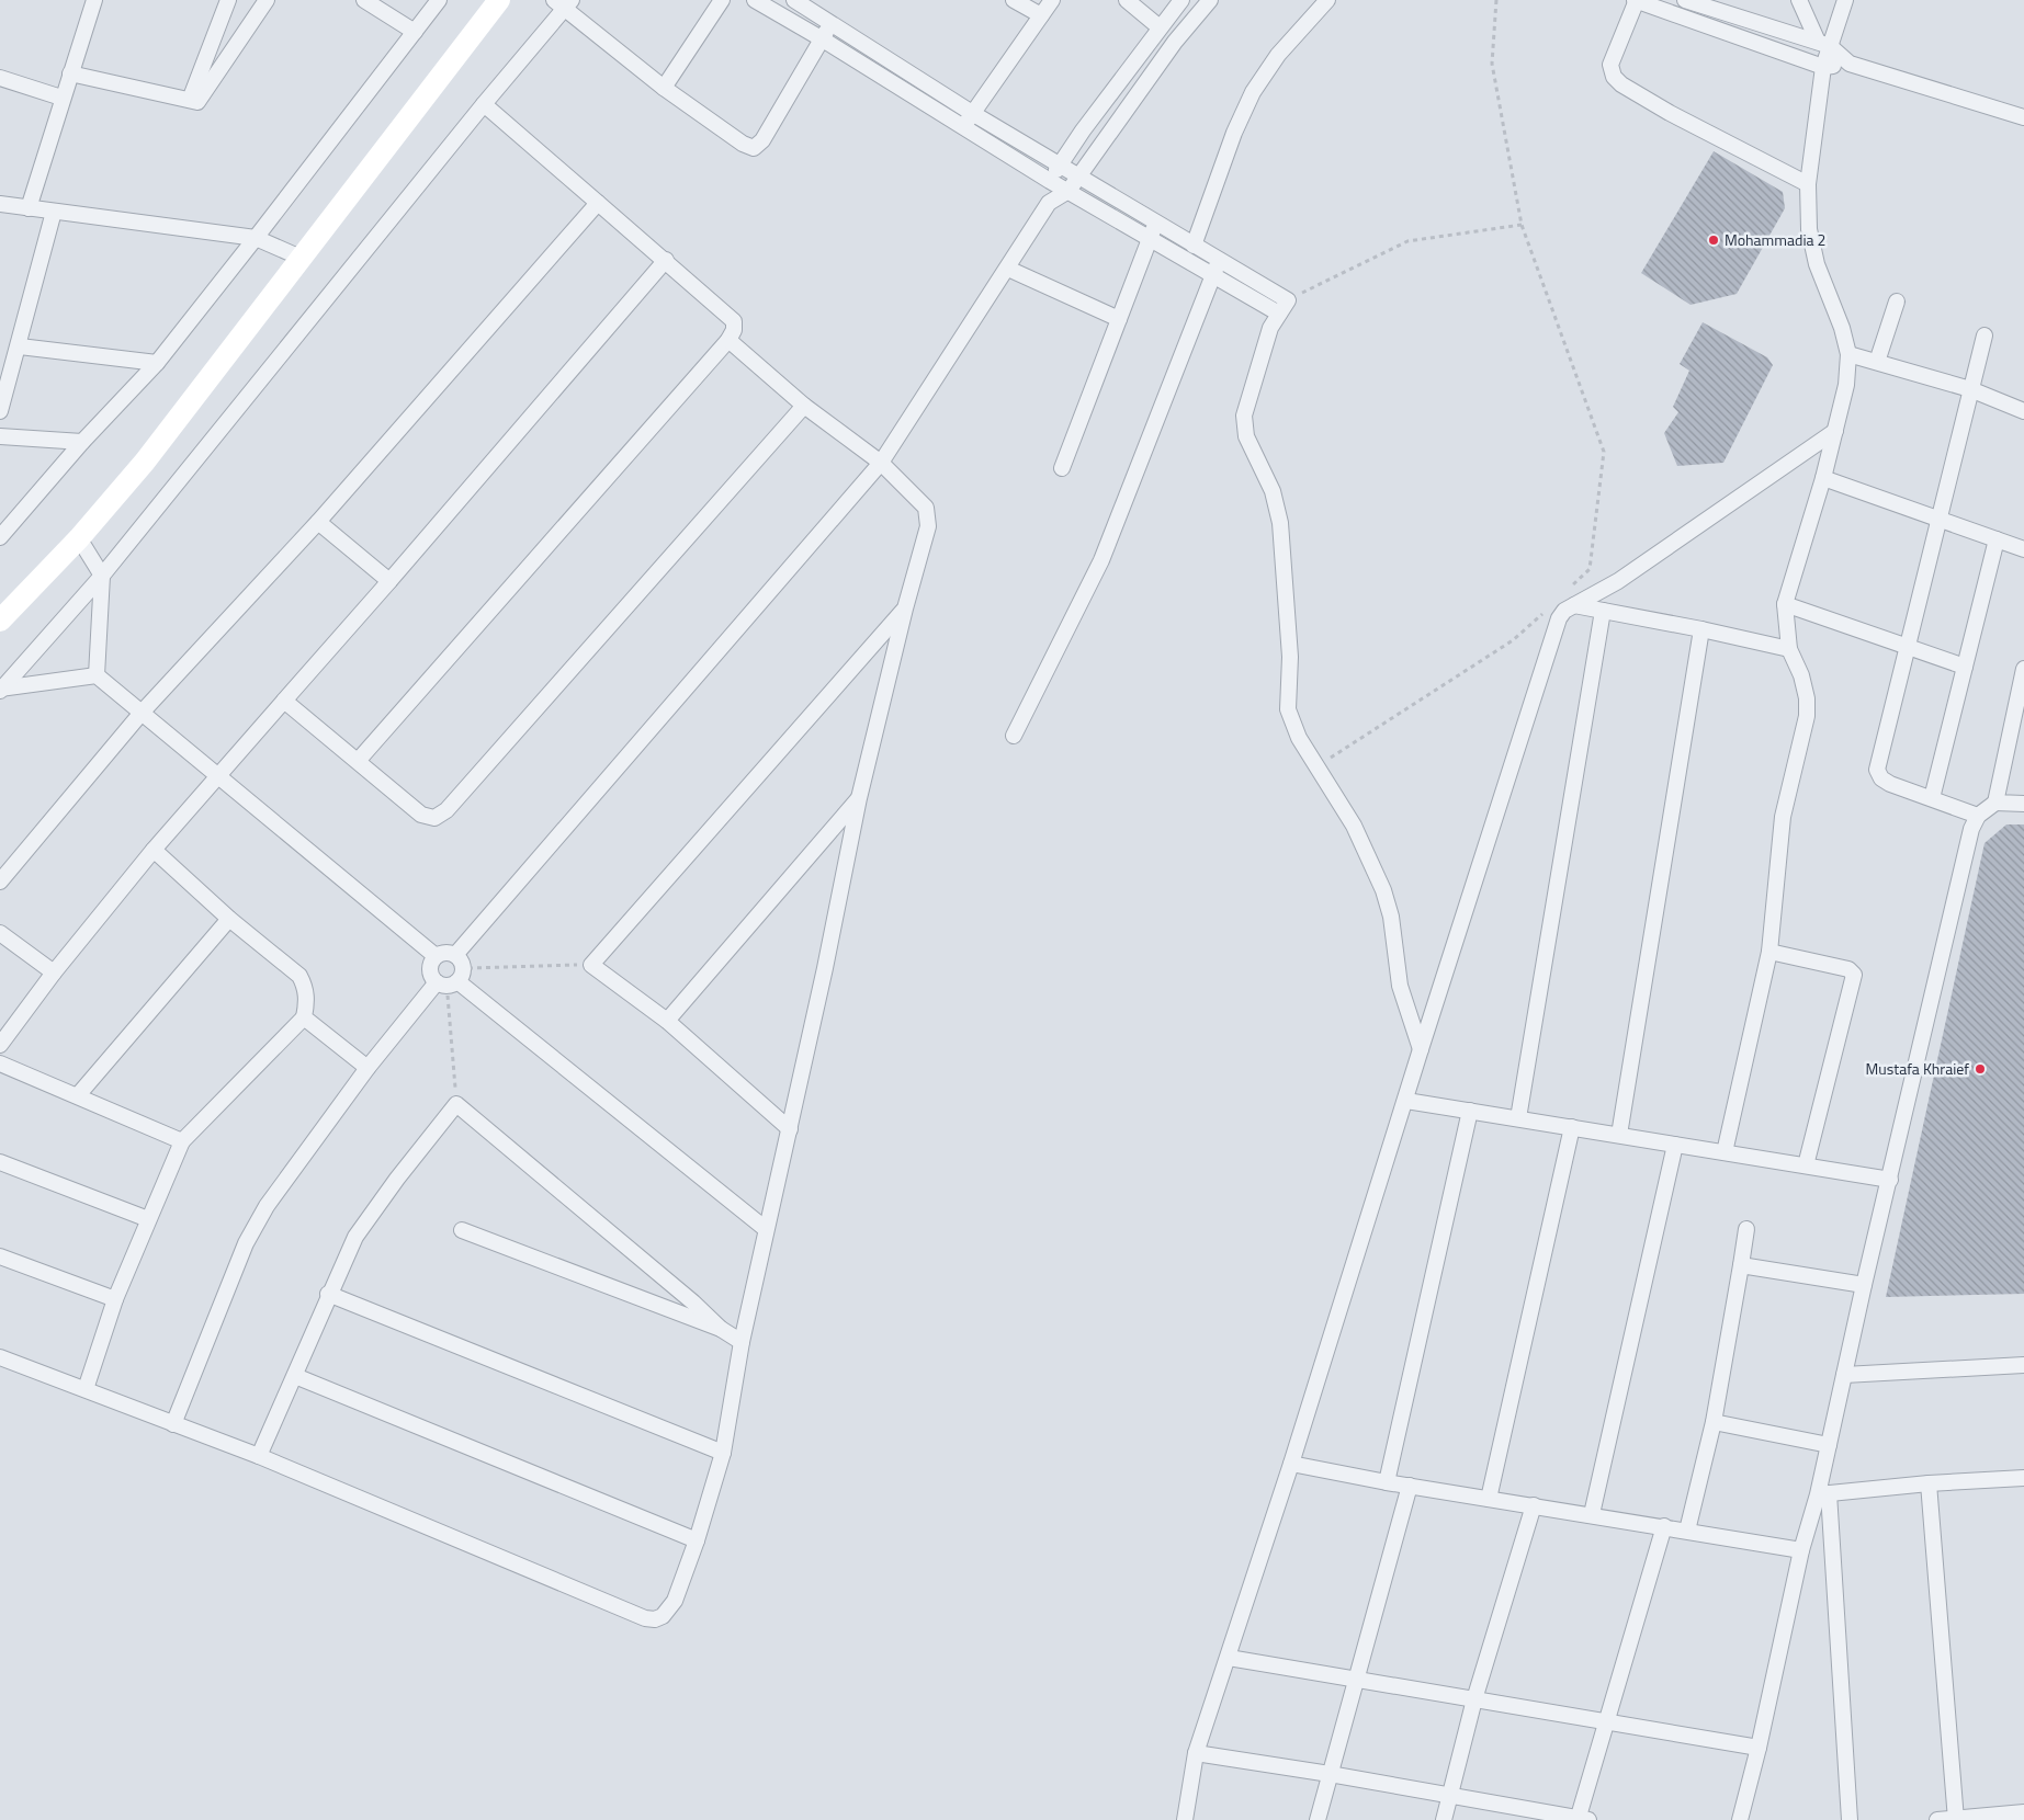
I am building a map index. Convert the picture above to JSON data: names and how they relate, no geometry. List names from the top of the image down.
{
  "places": ["Mohammadia 2", "Mustafa Khraief"]
}
